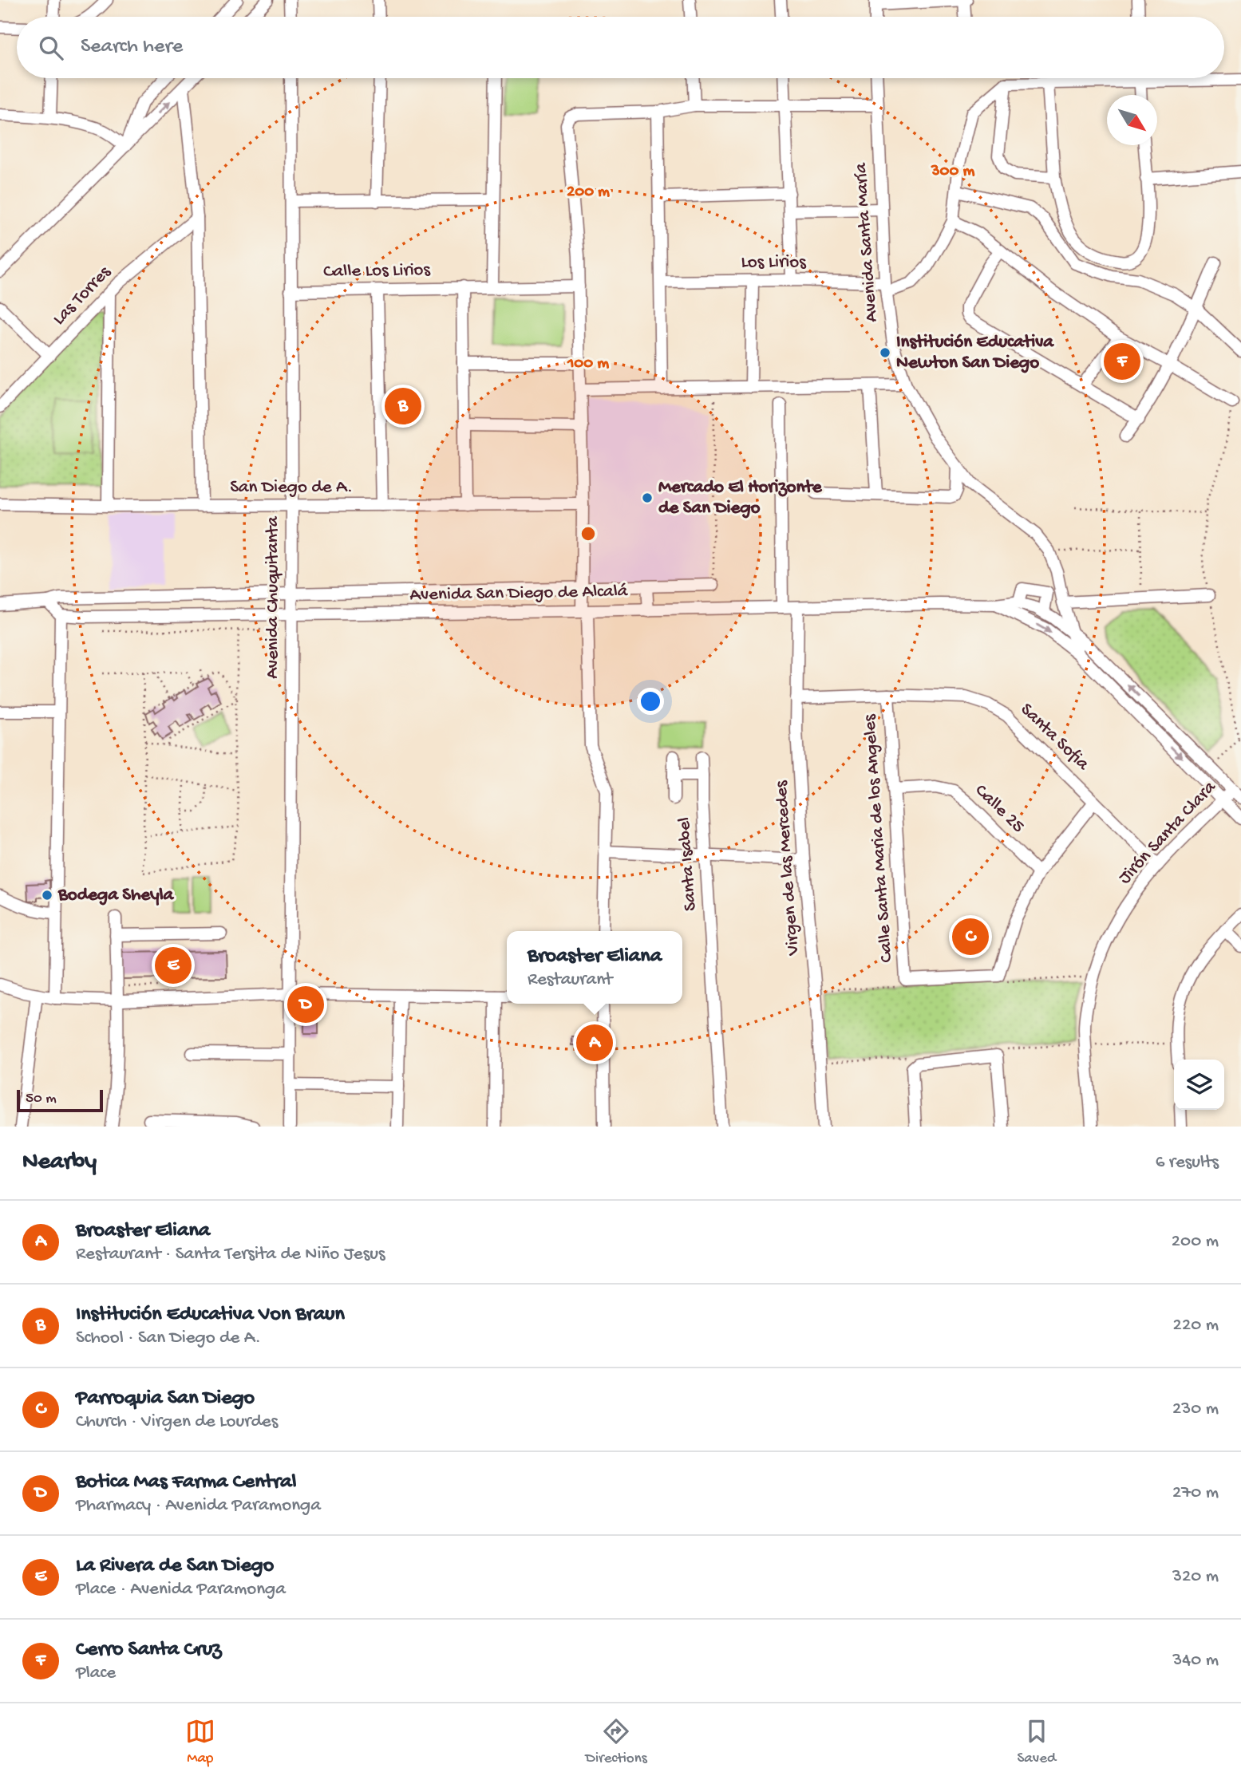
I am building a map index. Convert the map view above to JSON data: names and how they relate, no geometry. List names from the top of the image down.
{
  "streets": {
    "street": [
      "Avenida Santa María",
      "Los Lirios",
      "Calle Los Lirios",
      "Las Torres",
      "San Diego de A.",
      "Avenida San Diego de Alcalá",
      "Avenida Chuquitanta",
      "Santa Sofia",
      "Calle 25",
      "Jirón Santa Clara",
      "Calle Santa Maria de los Angeles",
      "Santa Isabel",
      "Virgen de las Mercedes"
    ]
  },
  "crossings": [
    ["Avenida Santa María", "Los Lirios"],
    ["Avenida Santa María", "Avenida San Diego de Alcalá"],
    ["Calle Los Lirios", "Avenida Chuquitanta"],
    ["San Diego de A.", "Avenida Chuquitanta"],
    ["Avenida San Diego de Alcalá", "Avenida Chuquitanta"],
    ["Avenida San Diego de Alcalá", "Jirón Santa Clara"],
    ["Avenida San Diego de Alcalá", "Virgen de las Mercedes"],
    ["Santa Sofia", "Jirón Santa Clara"],
    ["Santa Sofia", "Calle Santa Maria de los Angeles"],
    ["Santa Sofia", "Virgen de las Mercedes"],
    ["Calle 25", "Calle Santa Maria de los Angeles"]
  ],
  "places": ["Institución Educativa Newton San Diego", "Mercado El Horizonte de San Diego", "Bodega Sheyla"],
  "scale_bar": "50 m",
  "north": "bottom right",
  "page": {
    "search": "Search here",
    "pins": [
      "F",
      "B",
      "C",
      "E",
      "D",
      "A"
    ],
    "popup": ["Broaster Eliana", "Restaurant"],
    "scale": "50 m",
    "heading": ["Nearby", "6 results"],
    "list": [
      {
        "mark": "A",
        "name": "Broaster Eliana",
        "note": "Restaurant · Santa Tersita de Niño Jesus",
        "value": "200 m"
      },
      {
        "mark": "B",
        "name": "Institución Educativa Von Braun",
        "note": "School · San Diego de A.",
        "value": "220 m"
      },
      {
        "mark": "C",
        "name": "Parroquia San Diego",
        "note": "Church · Virgen de Lourdes",
        "value": "230 m"
      },
      {
        "mark": "D",
        "name": "Botica Mas Farma Central",
        "note": "Pharmacy · Avenida Paramonga",
        "value": "270 m"
      },
      {
        "mark": "E",
        "name": "La Rivera de San Diego",
        "note": "Place · Avenida Paramonga",
        "value": "320 m"
      },
      {
        "mark": "F",
        "name": "Cerro Santa Cruz",
        "note": "Place",
        "value": "340 m"
      }
    ],
    "nav": ["Map", "Directions", "Saved"]
  },
  "rings": ["300 m", "200 m", "100 m"]
}
